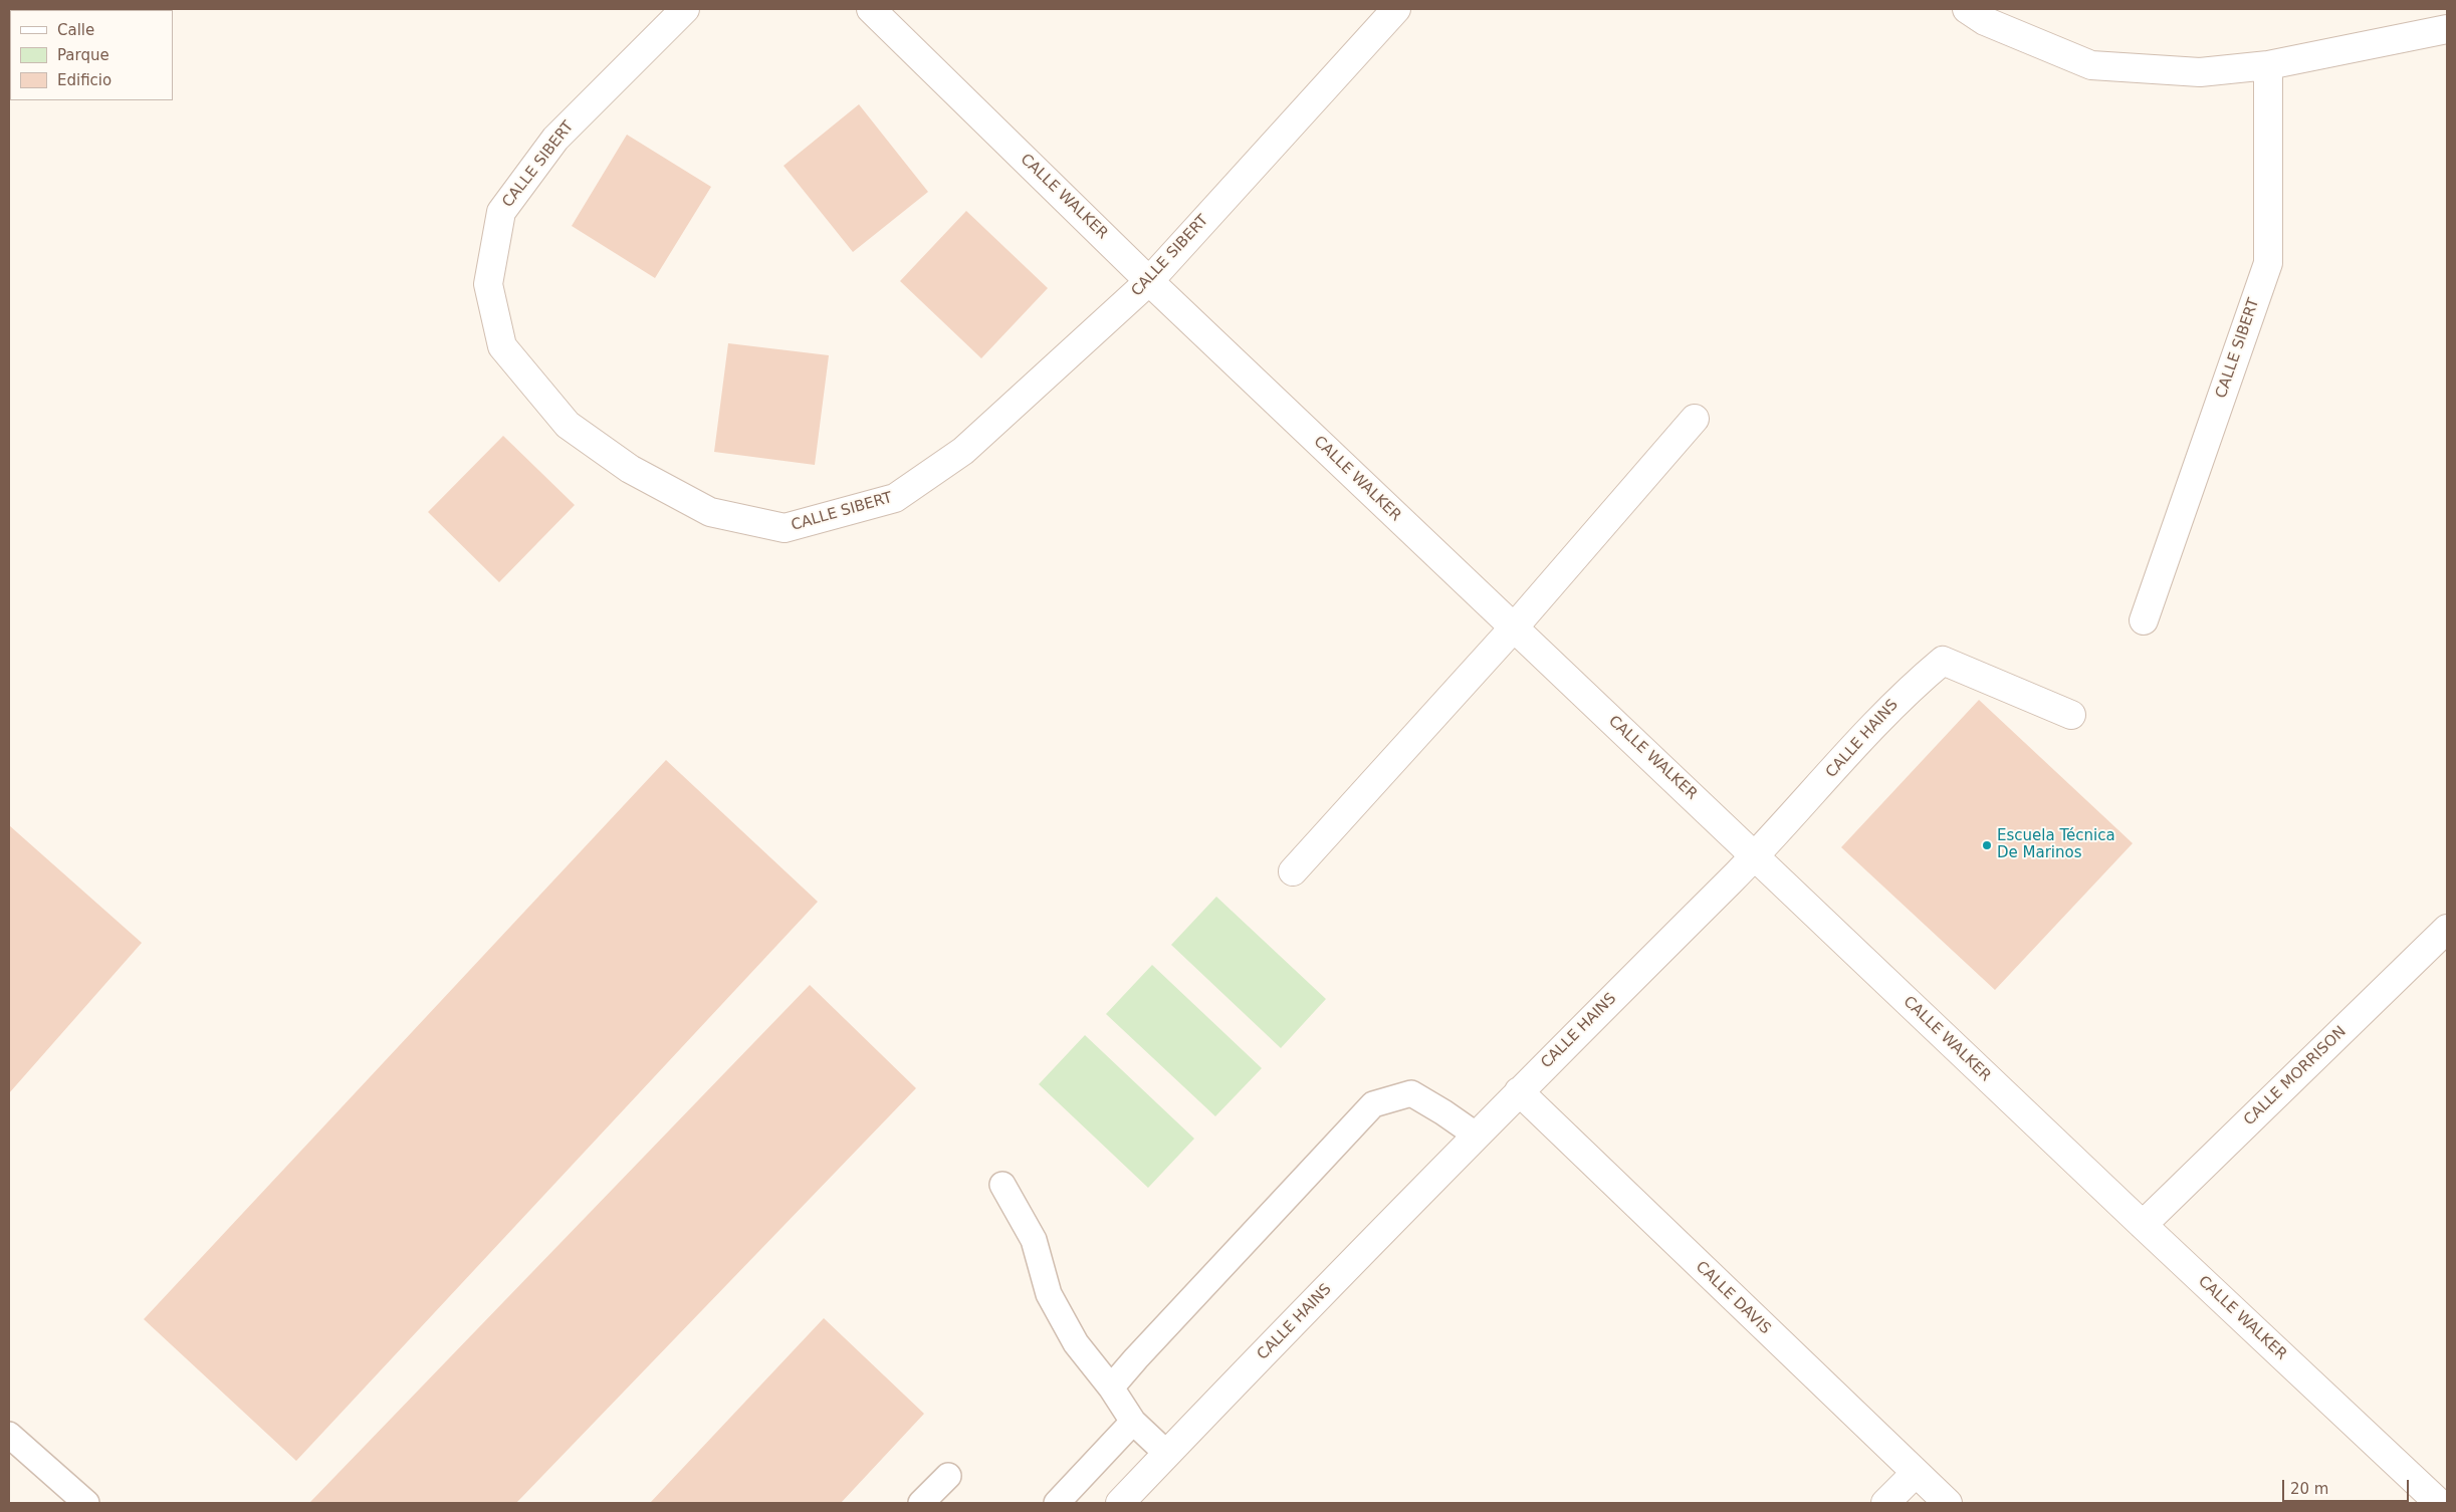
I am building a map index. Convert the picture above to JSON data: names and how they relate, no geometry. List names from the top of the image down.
{
  "streets": {
    "street": [
      "CALLE SIBERT",
      "CALLE WALKER",
      "CALLE HAINS",
      "CALLE MORRISON",
      "CALLE DAVIS"
    ]
  },
  "crossings": [
    ["CALLE SIBERT", "CALLE WALKER"],
    ["CALLE WALKER", "CALLE HAINS"],
    ["CALLE WALKER", "CALLE MORRISON"],
    ["CALLE HAINS", "CALLE DAVIS"]
  ],
  "places": ["Escuela Técnica De Marinos"],
  "legend": ["Calle", "Parque", "Edificio"],
  "scale_bar": "20 m"
}
